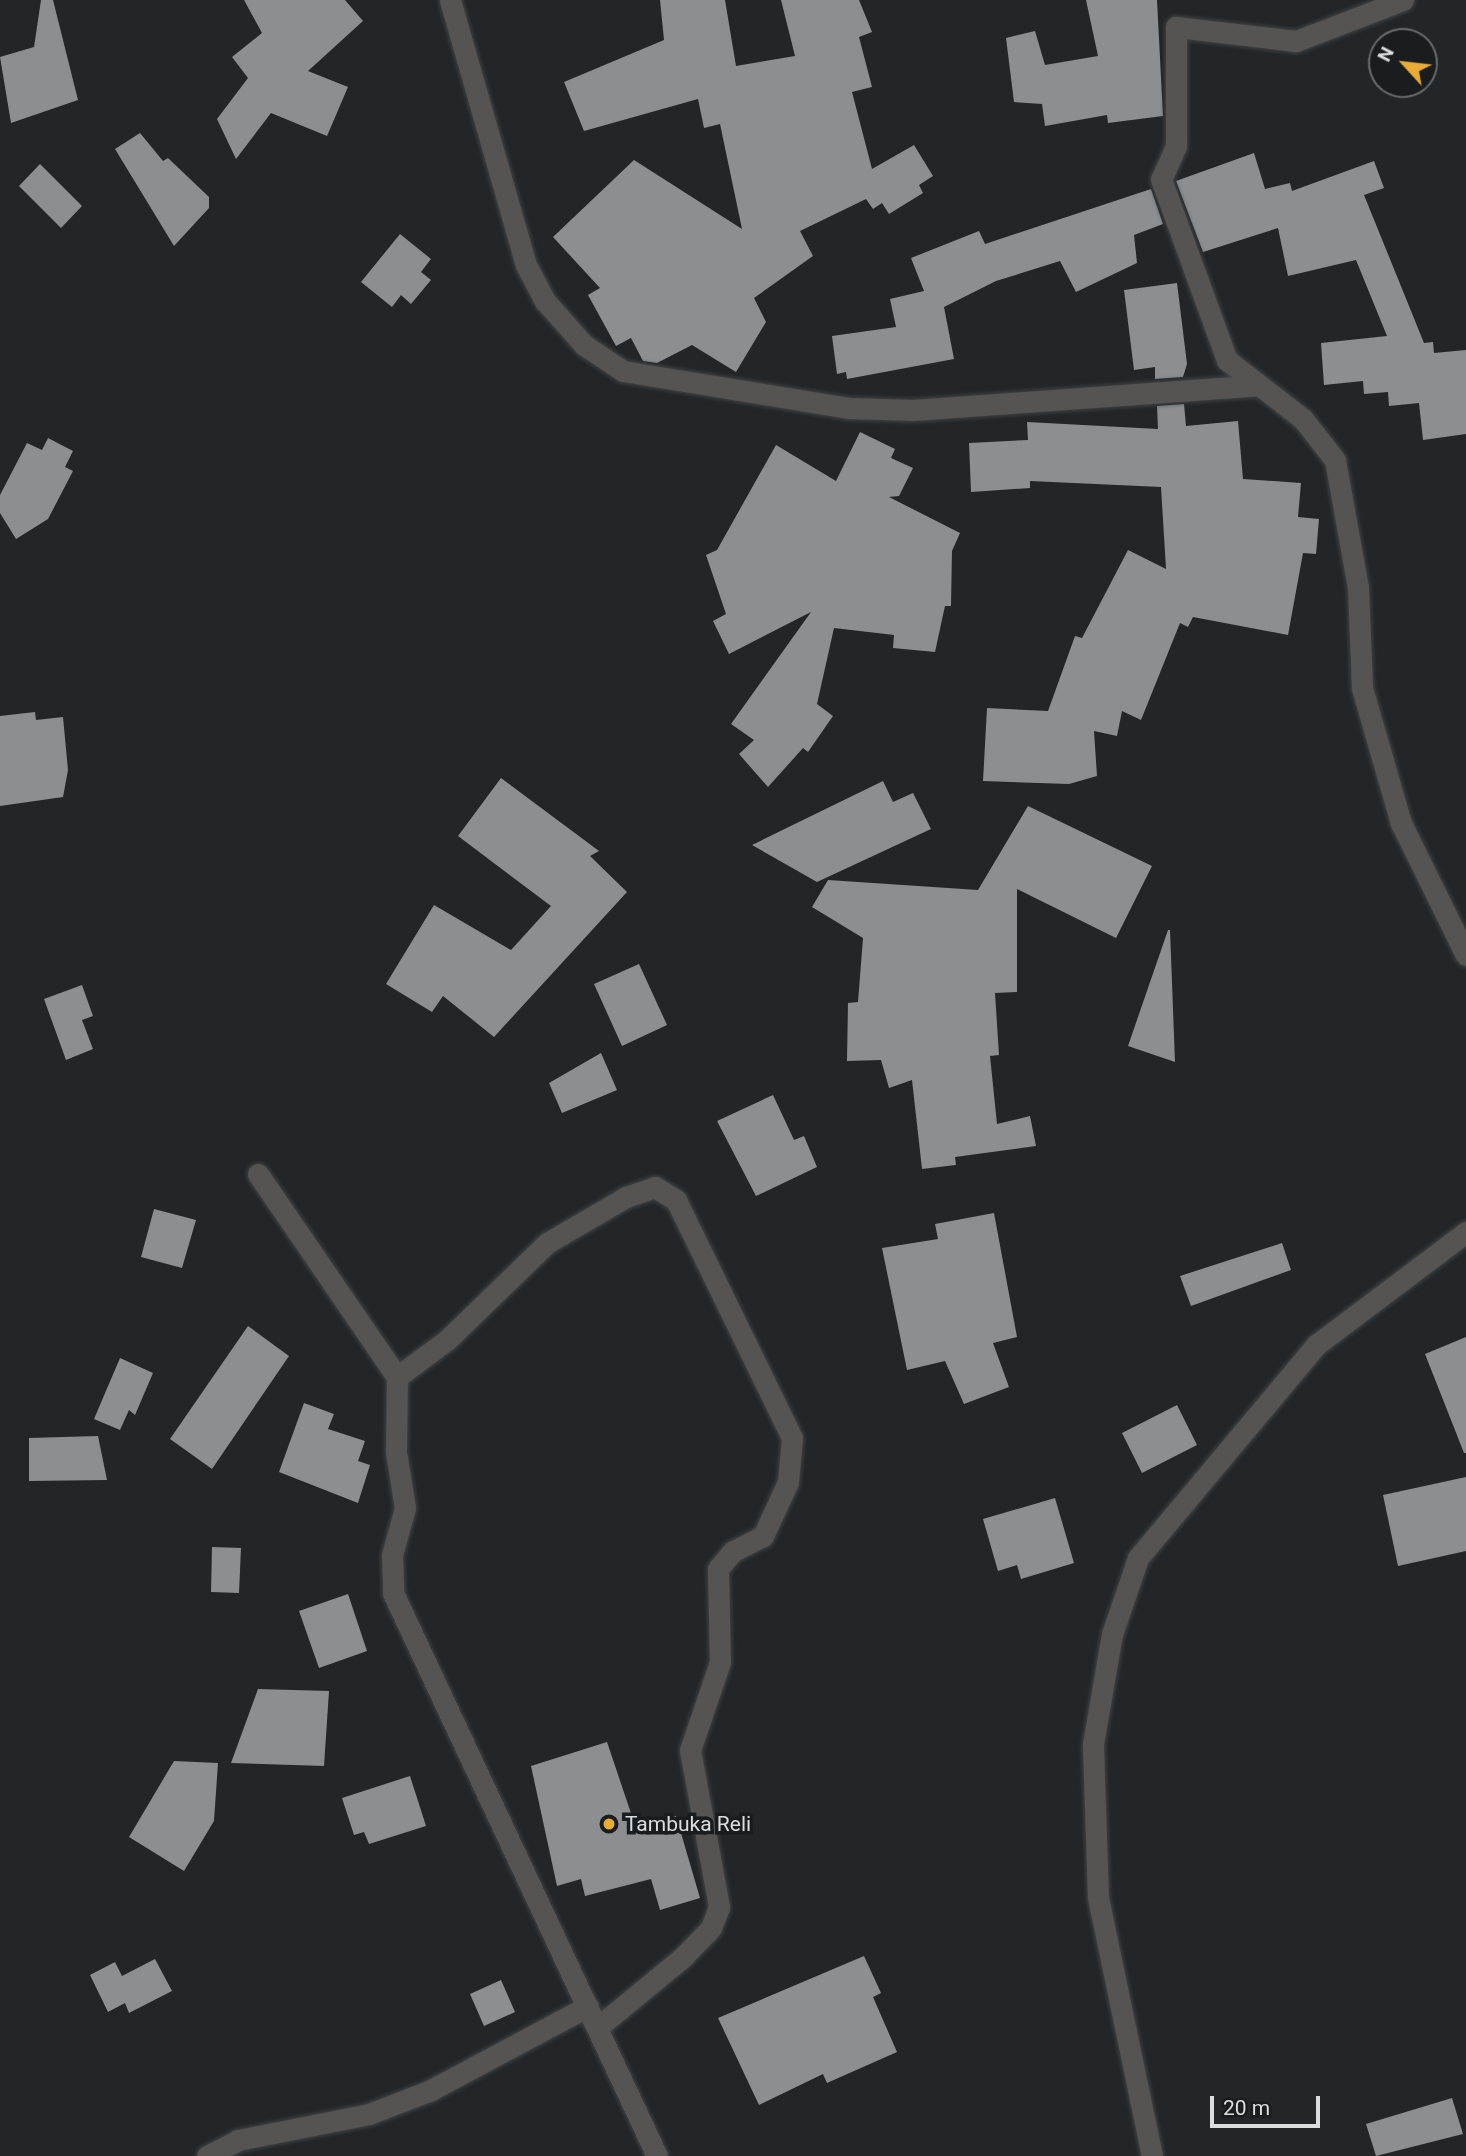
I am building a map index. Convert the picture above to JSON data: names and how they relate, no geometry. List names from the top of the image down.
{
  "places": ["Tambuka Reli"],
  "scale_bar": "20 m",
  "north": "top left"
}
